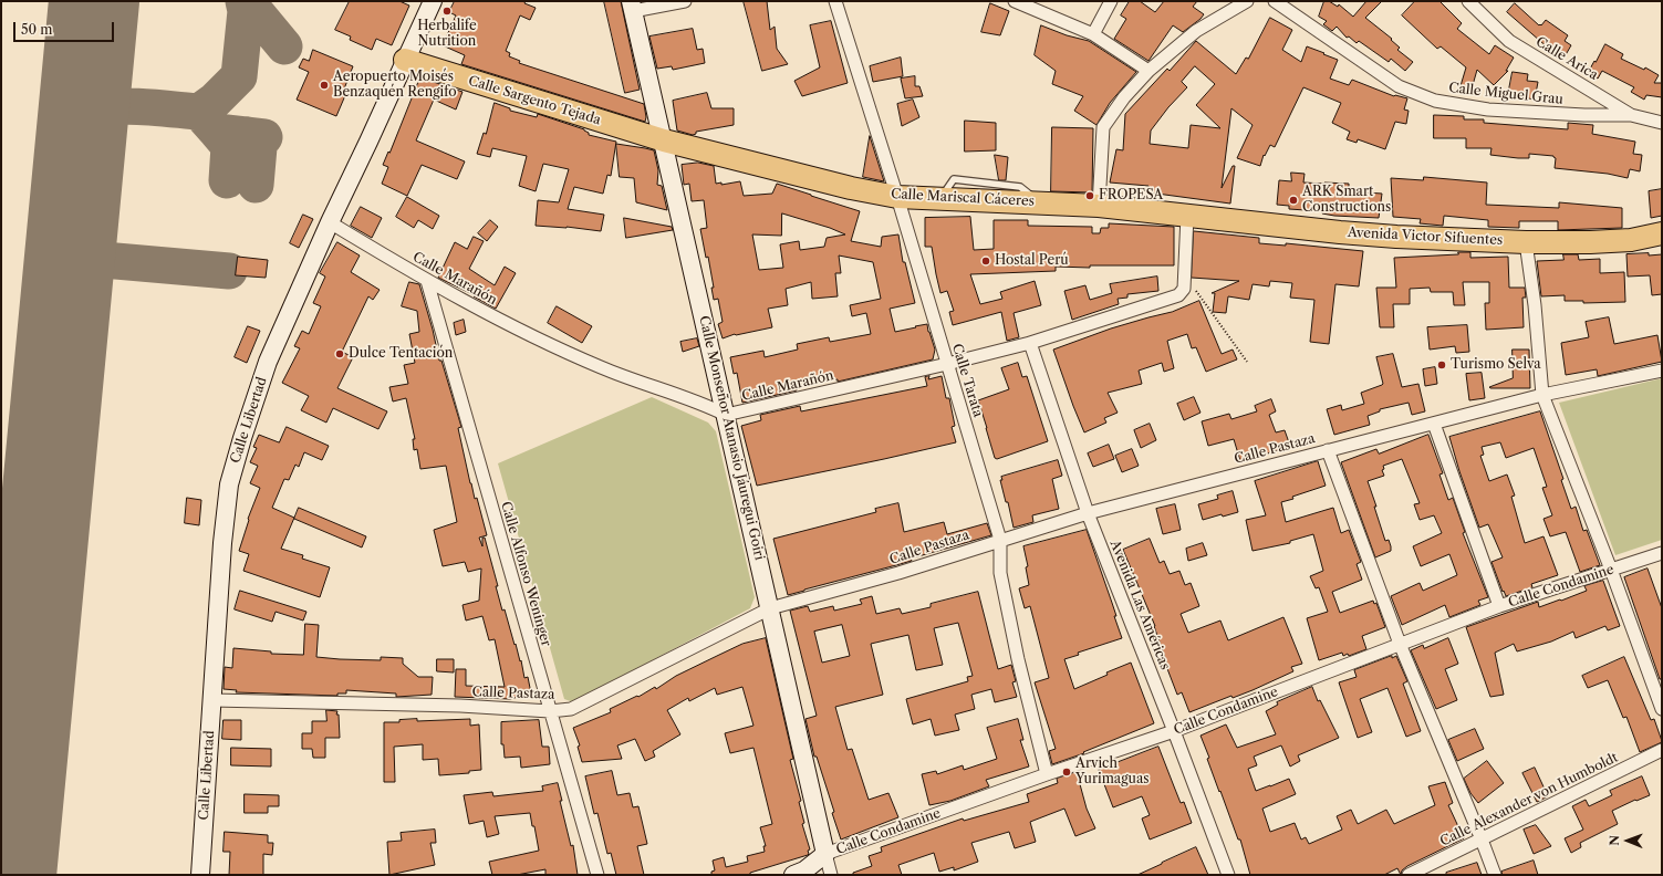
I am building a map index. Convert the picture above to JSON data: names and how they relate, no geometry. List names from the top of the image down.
{
  "streets": {
    "highway": ["Calle Sargento Tejada", "Calle Mariscal Cáceres", "Avenida Victor Sifuentes"],
    "street": [
      "Calle Arica",
      "Calle Miguel Grau",
      "Calle Marañón",
      "Calle Tarata",
      "Calle Libertad",
      "Calle Monseñor Atanasio Jáuregui Goiri",
      "Calle Pastaza",
      "Calle Alfonso Weninger",
      "Calle Condamine",
      "Avenida Las Américas",
      "Calle Alexander von Humboldt"
    ]
  },
  "crossings": [
    ["Calle Arica", "Calle Miguel Grau"],
    ["Calle Sargento Tejada", "Calle Mariscal Cáceres"],
    ["Calle Sargento Tejada", "Calle Libertad"],
    ["Calle Sargento Tejada", "Calle Monseñor Atanasio Jáuregui Goiri"],
    ["Calle Mariscal Cáceres", "Avenida Victor Sifuentes"],
    ["Calle Mariscal Cáceres", "Calle Tarata"],
    ["Calle Mariscal Cáceres", "Calle Monseñor Atanasio Jáuregui Goiri"],
    ["Calle Marañón", "Calle Tarata"],
    ["Calle Marañón", "Calle Libertad"],
    ["Calle Marañón", "Calle Monseñor Atanasio Jáuregui Goiri"],
    ["Calle Marañón", "Calle Alfonso Weninger"],
    ["Calle Marañón", "Avenida Las Américas"],
    ["Calle Tarata", "Calle Pastaza"],
    ["Calle Tarata", "Calle Condamine"],
    ["Calle Libertad", "Calle Pastaza"],
    ["Calle Monseñor Atanasio Jáuregui Goiri", "Calle Pastaza"],
    ["Calle Monseñor Atanasio Jáuregui Goiri", "Calle Condamine"],
    ["Calle Pastaza", "Calle Alfonso Weninger"],
    ["Calle Pastaza", "Avenida Las Américas"],
    ["Calle Condamine", "Avenida Las Américas"]
  ],
  "places": [
    "Herbalife Nutrition",
    "Aeropuerto Moisés Benzaquén Rengifo",
    "FROPESA",
    "ARK Smart Constructions",
    "Hostal Perú",
    "Dulce Tentación",
    "Turismo Selva",
    "Arvich Yurimaguas"
  ],
  "scale_bar": "50 m",
  "north": "left"
}
